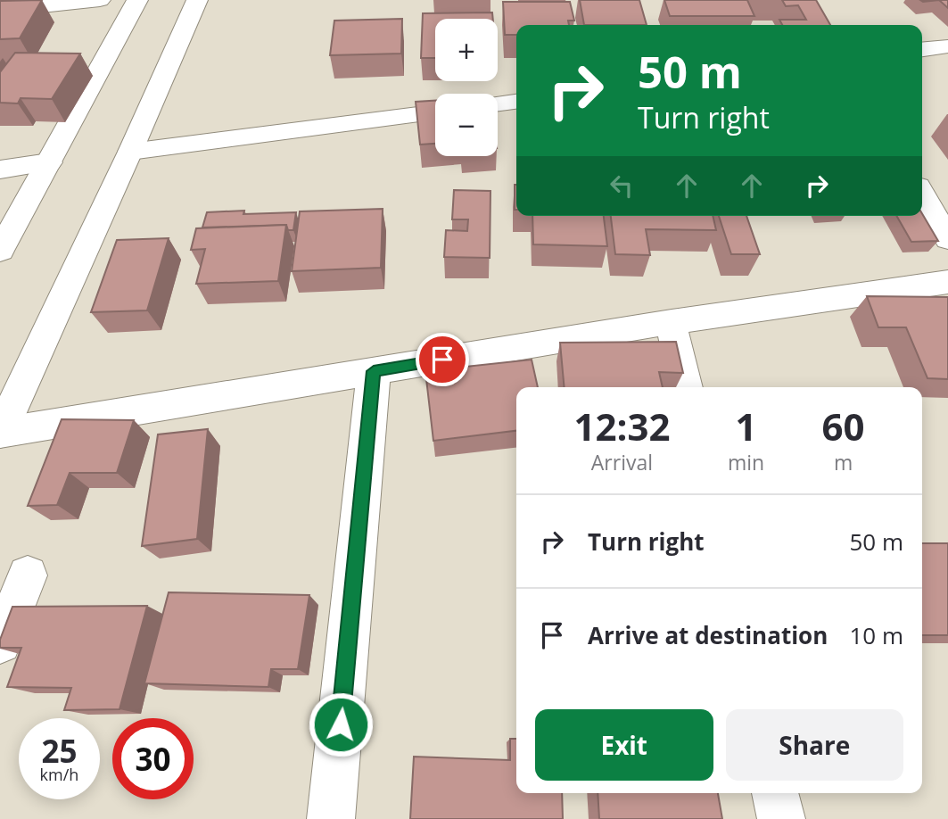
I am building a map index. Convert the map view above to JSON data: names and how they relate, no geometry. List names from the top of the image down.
{
  "page": {
    "map_buttons": ["+", "−"],
    "turn": ["50 m", "Turn right"],
    "eta": [
      "12:32",
      "Arrival",
      "1",
      "min",
      "60",
      "m"
    ],
    "list": [
      {
        "name": "Turn right",
        "value": "50 m"
      },
      {
        "name": "Arrive at destination",
        "value": "10 m"
      }
    ],
    "buttons": ["Exit", "Share"],
    "speed": "25 km/h",
    "limit": "30"
  }
}
